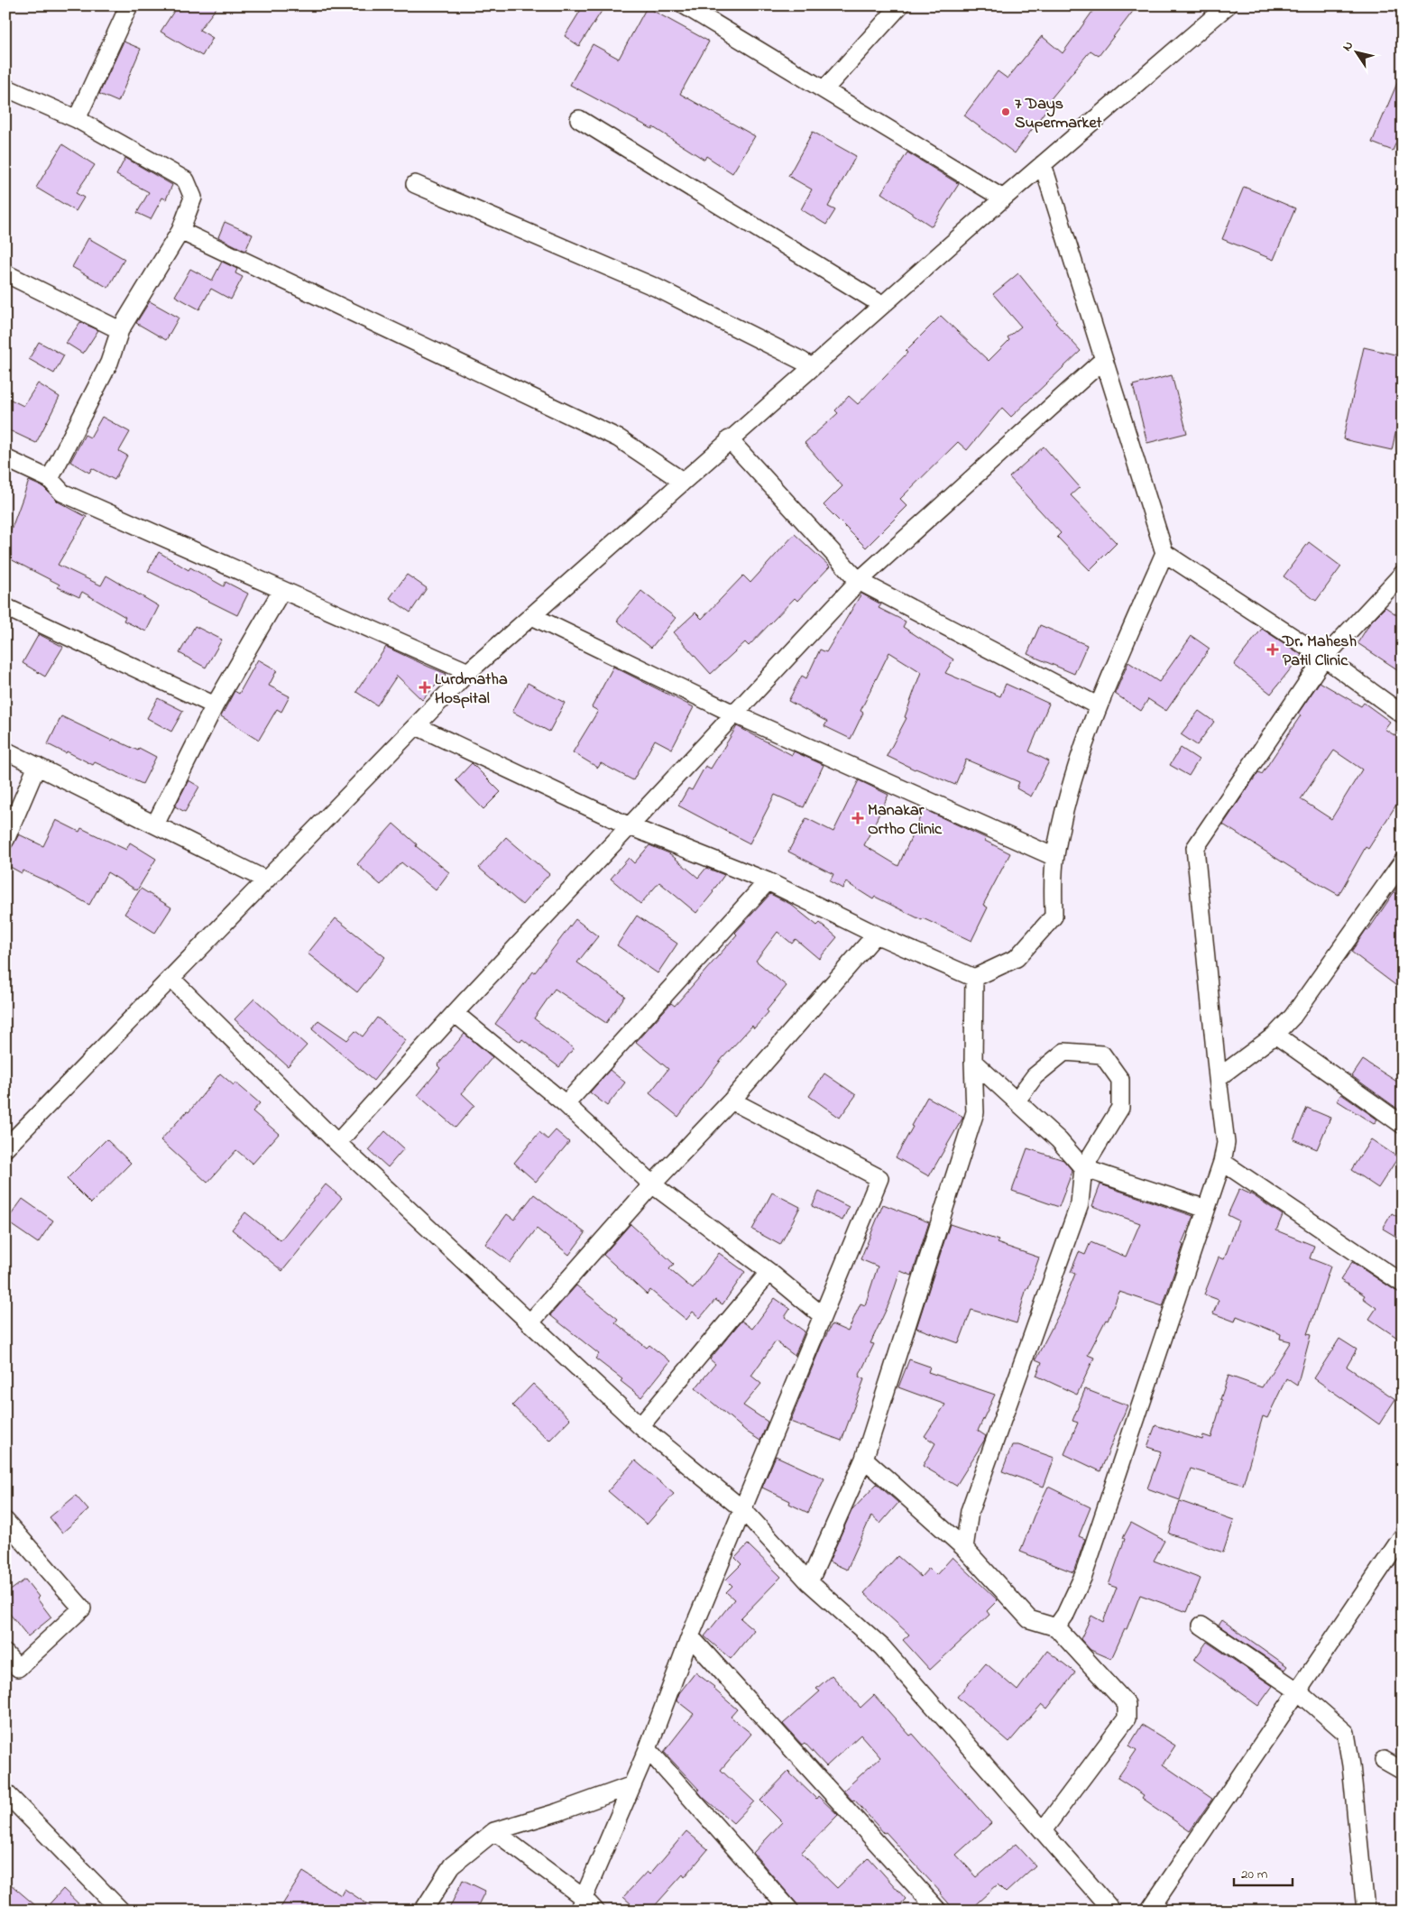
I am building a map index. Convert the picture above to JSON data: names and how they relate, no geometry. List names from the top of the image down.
{
  "places": {
    "other": ["7 Days Supermarket"],
    "health": ["Dr. Mahesh Patil Clinic", "Lurdmatha Hospital", "Manakar Ortho Clinic"]
  },
  "scale_bar": "20 m",
  "north": "top left"
}
